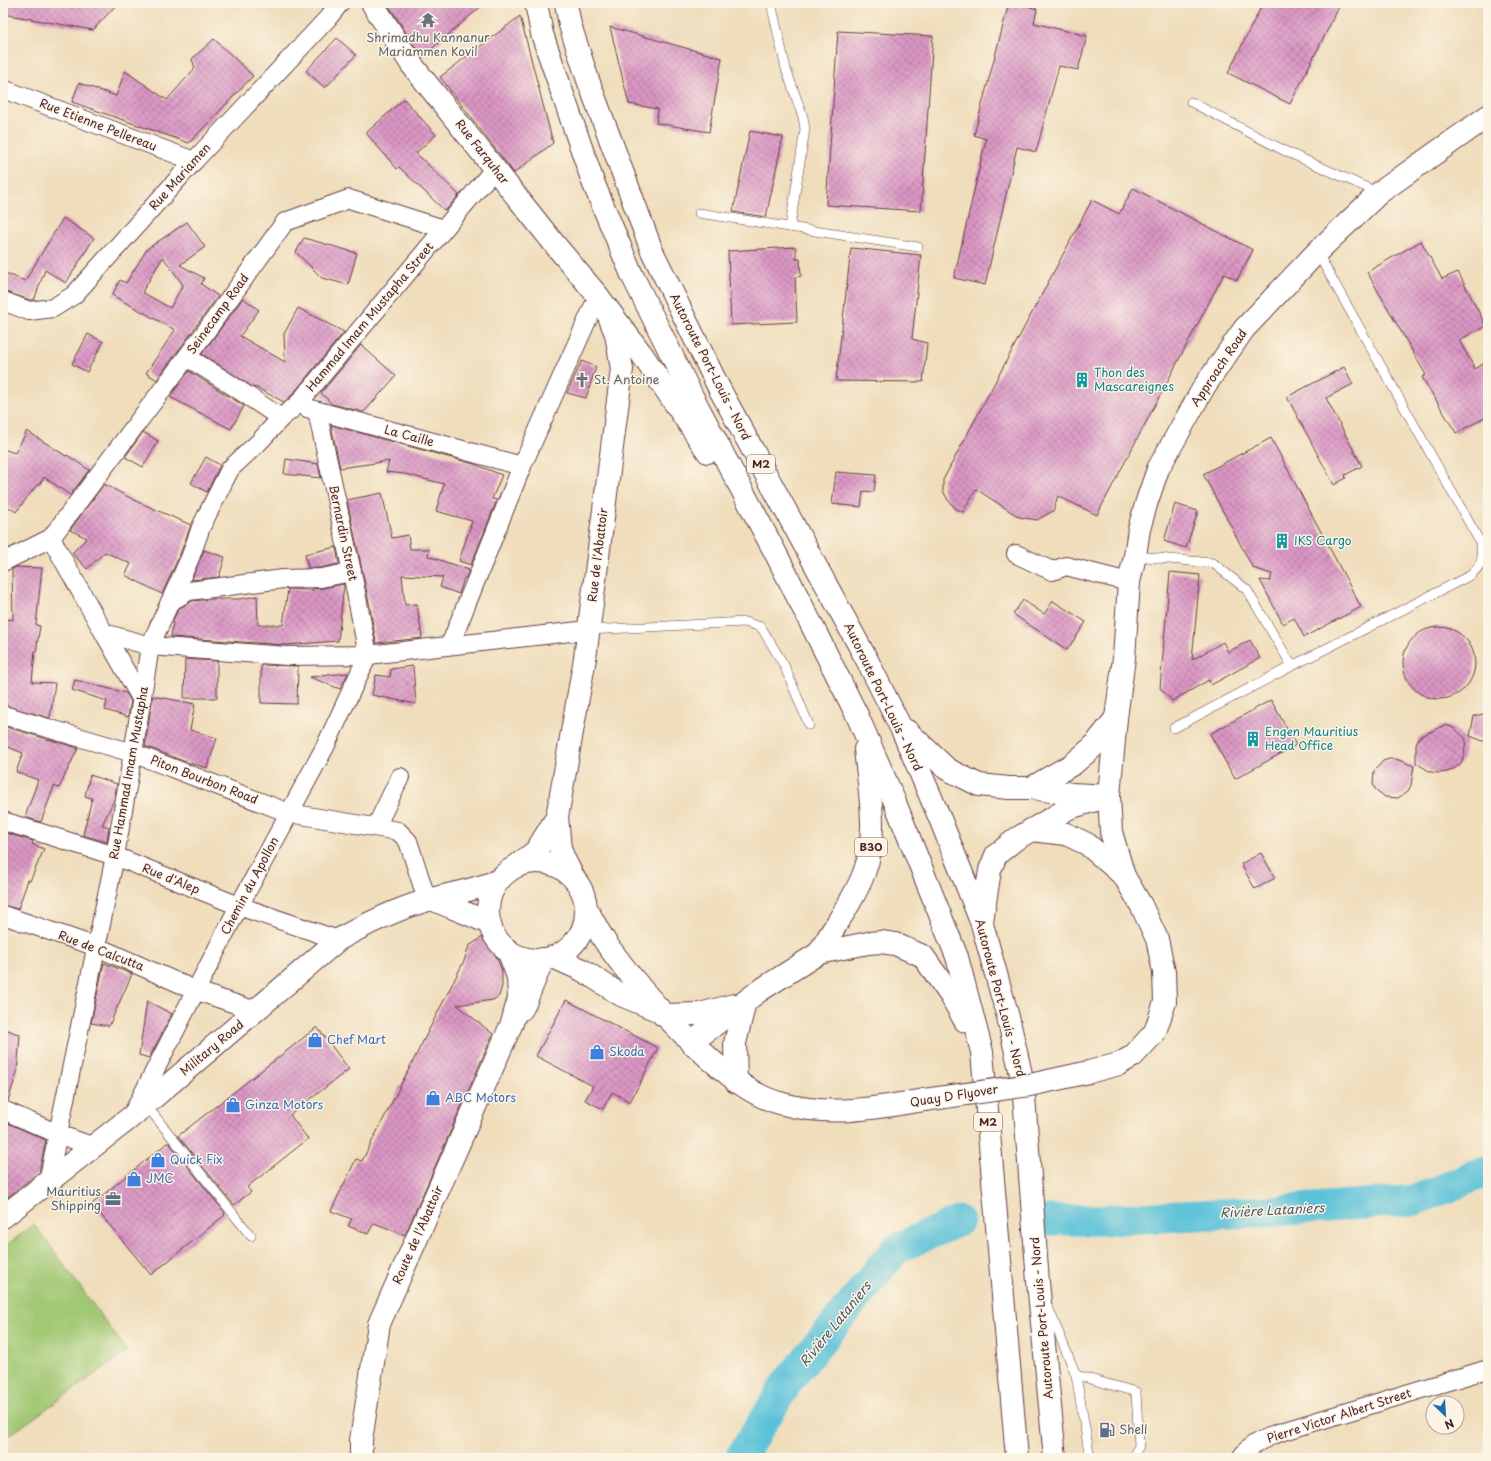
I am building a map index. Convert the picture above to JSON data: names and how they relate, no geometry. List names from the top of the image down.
{
  "streets": {
    "main road": [
      "Rue Farquhar",
      "Autoroute Port-Louis - Nord",
      "Approach Road",
      "M2",
      "Rue de l'Abattoir",
      "B30",
      "Military Road",
      "Quay D Flyover",
      "Route de l'Abattoir"
    ],
    "street": [
      "Rue Etienne Pellereau",
      "Rue Mariamen",
      "Seinecamp Road",
      "Hammad Imam Mustapha Street",
      "La Caille",
      "Bernardin Street",
      "Rue Hammad Imam Mustapha",
      "Piton Bourbon Road",
      "Rue d'Alep",
      "Chemin du Apollon",
      "Rue de Calcutta",
      "Pierre Victor Albert Street"
    ]
  },
  "crossings": [
    ["Rue Etienne Pellereau", "Rue Mariamen"],
    ["Rue Farquhar", "Rue de l'Abattoir"],
    ["Seinecamp Road", "Hammad Imam Mustapha Street"],
    ["Hammad Imam Mustapha Street", "La Caille"],
    ["Hammad Imam Mustapha Street", "Rue Hammad Imam Mustapha"],
    ["Approach Road", "Quay D Flyover"],
    ["La Caille", "Bernardin Street"],
    ["La Caille", "Rue Hammad Imam Mustapha"],
    ["M2", "B30"],
    ["Bernardin Street", "Chemin du Apollon"],
    ["Rue de l'Abattoir", "Military Road"],
    ["Rue de l'Abattoir", "Quay D Flyover"],
    ["Rue de l'Abattoir", "Route de l'Abattoir"],
    ["Rue Hammad Imam Mustapha", "Piton Bourbon Road"],
    ["Rue Hammad Imam Mustapha", "Rue d'Alep"],
    ["Rue Hammad Imam Mustapha", "Rue de Calcutta"],
    ["Rue Hammad Imam Mustapha", "Military Road"],
    ["Piton Bourbon Road", "Chemin du Apollon"],
    ["Piton Bourbon Road", "Military Road"],
    ["Rue d'Alep", "Chemin du Apollon"],
    ["Rue d'Alep", "Military Road"],
    ["Chemin du Apollon", "Rue de Calcutta"],
    ["Chemin du Apollon", "Military Road"],
    ["Rue de Calcutta", "Military Road"],
    ["Military Road", "Quay D Flyover"],
    ["Military Road", "Route de l'Abattoir"],
    ["Quay D Flyover", "Route de l'Abattoir"]
  ],
  "water": ["Rivière Lataniers"],
  "places": {
    "temple": ["Shrimadhu Kannanur Mariammen Kovil"],
    "church": ["St. Antoine"],
    "building": ["Thon des Mascareignes", "IKS Cargo", "Engen Mauritius Head Office"],
    "shop": [
      "Chef Mart",
      "Skoda",
      "ABC Motors",
      "Ginza Motors",
      "Quick Fix",
      "JMC"
    ],
    "office": ["Mauritius Shipping"],
    "fuel station": ["Shell"]
  },
  "north": "bottom right"
}
